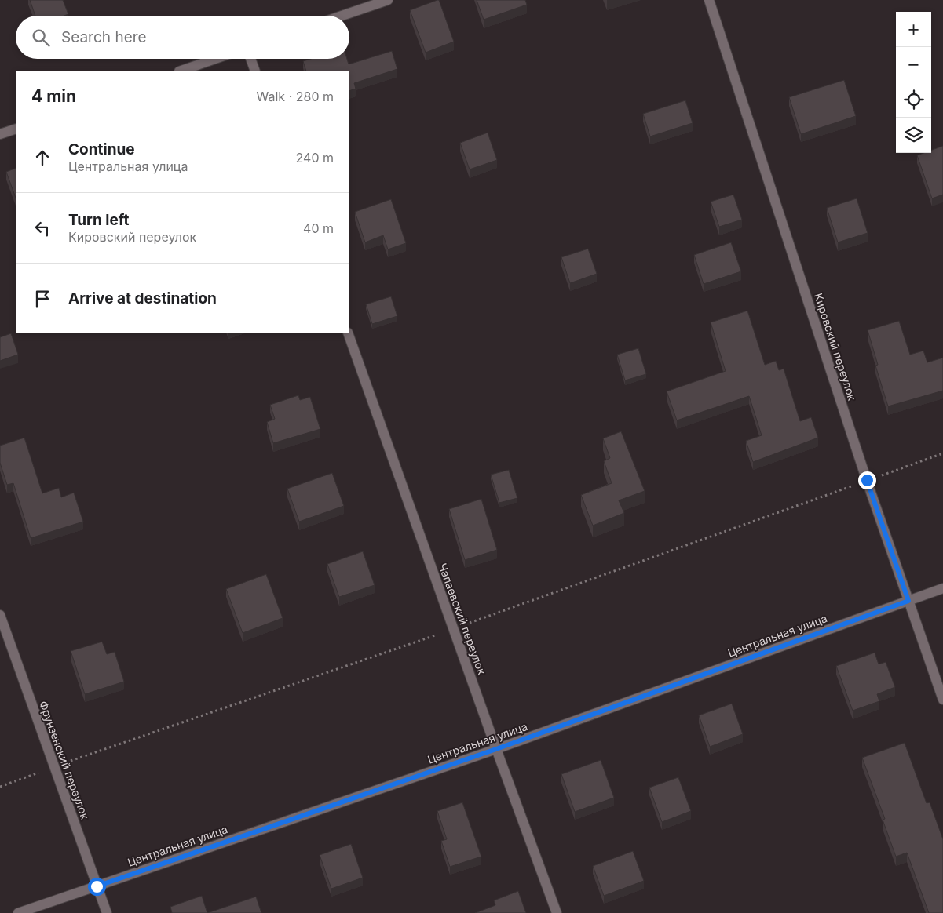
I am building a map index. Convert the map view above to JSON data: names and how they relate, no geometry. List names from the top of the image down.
{
  "streets": {
    "street": [
      "Кировский переулок",
      "Чапаевский переулок",
      "Центральная улица",
      "Фрунзенский переулок"
    ]
  },
  "crossings": [
    ["Кировский переулок", "Центральная улица"],
    ["Чапаевский переулок", "Центральная улица"],
    ["Центральная улица", "Фрунзенский переулок"]
  ],
  "page": {
    "map_buttons": ["+", "−"],
    "search": "Search here",
    "heading": ["4 min", "Walk · 280 m"],
    "list": [
      ["Continue", "Центральная улица", "240 m"],
      ["Turn left", "Кировский переулок", "40 m"],
      "Arrive at destination"
    ]
  }
}
